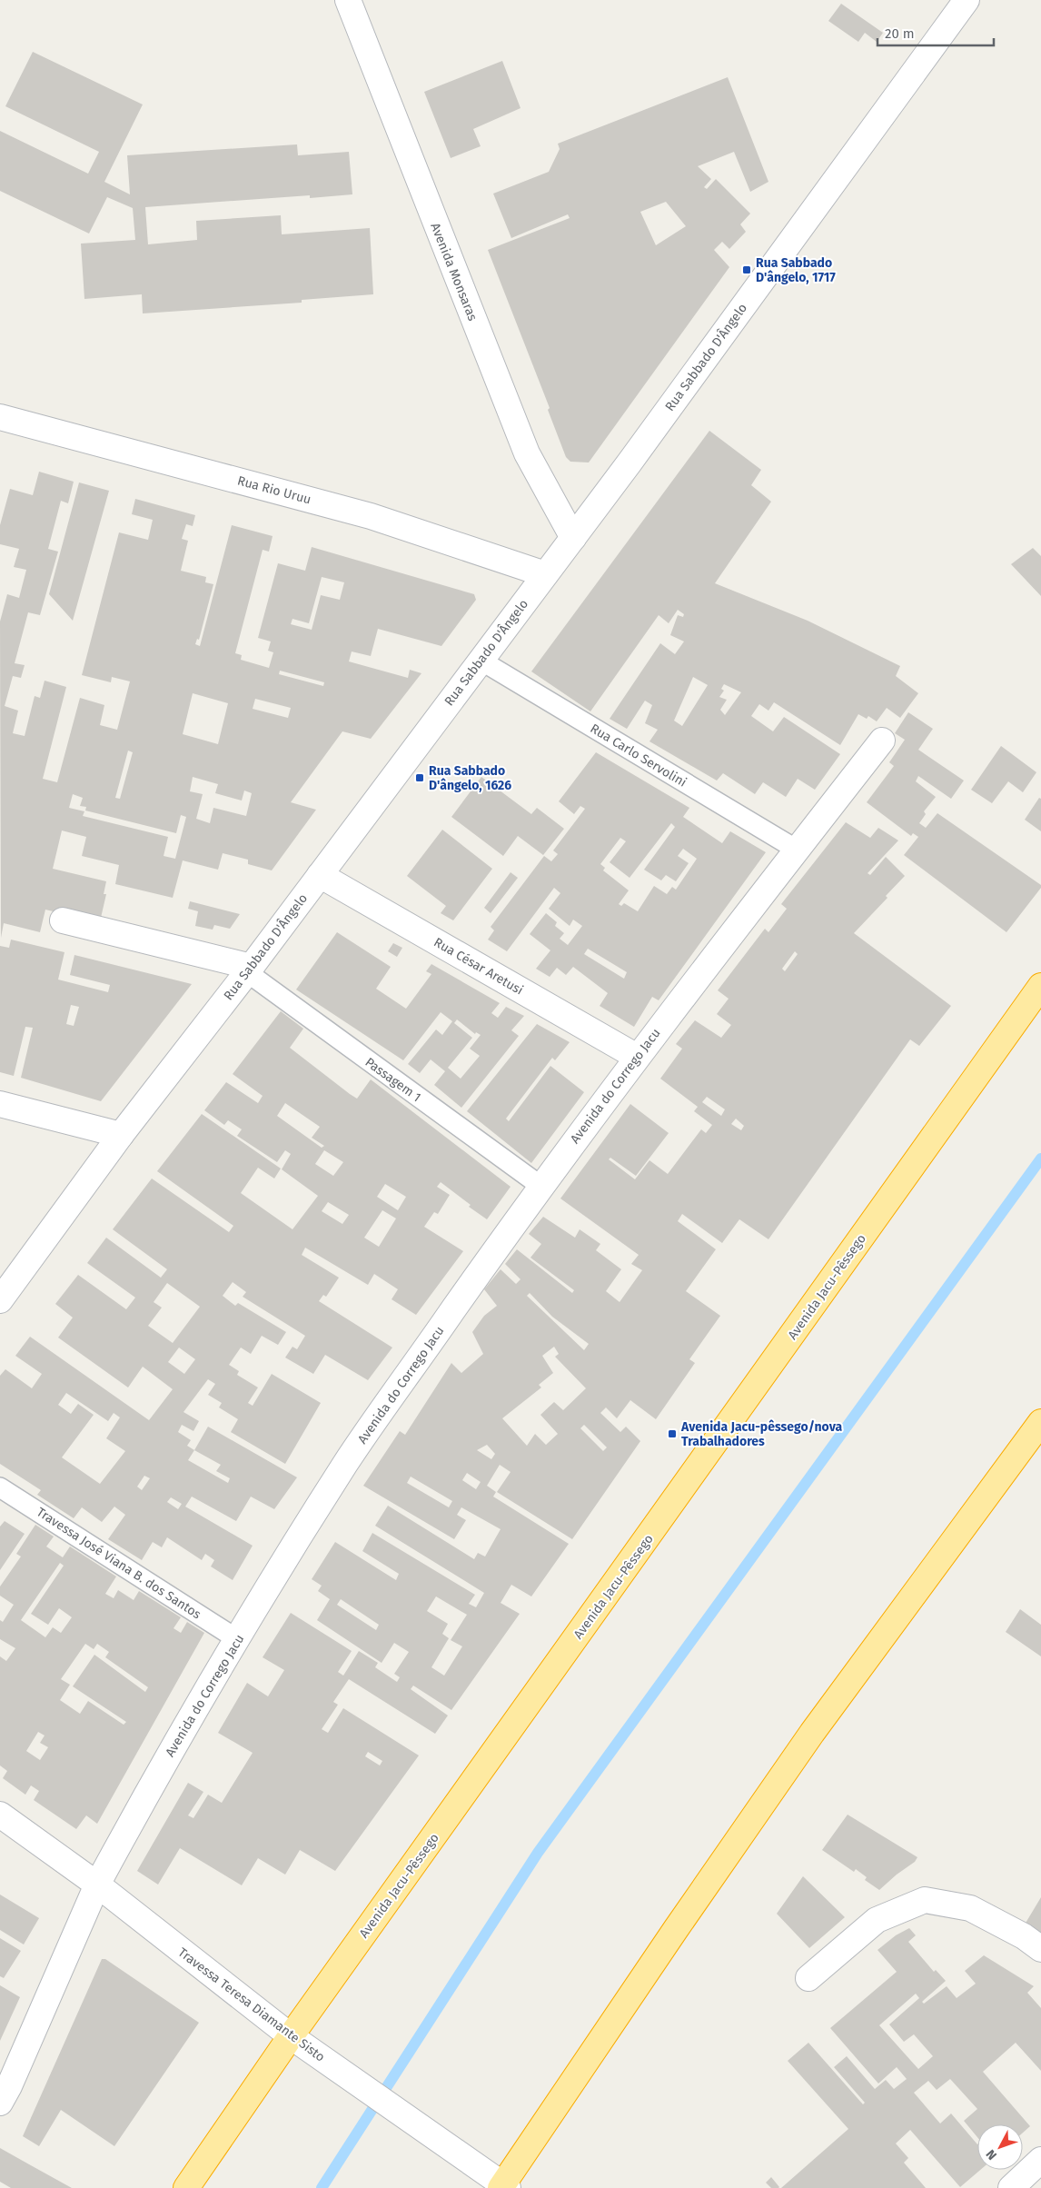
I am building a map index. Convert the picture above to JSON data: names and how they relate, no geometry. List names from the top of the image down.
{
  "streets": {
    "highway": ["Avenida Jacu-Pêssego"],
    "street": [
      "Avenida Monsaras",
      "Rua Sabbado D'Ângelo",
      "Rua Rio Uruu",
      "Rua César Aretusi",
      "Avenida do Corrego Jacu",
      "Travessa Teresa Diamante Sisto"
    ],
    "lane": ["Rua Carlo Servolini", "Passagem 1", "Travessa José Viana B. dos Santos"]
  },
  "crossings": [
    ["Avenida Monsaras", "Rua Sabbado D'Ângelo"],
    ["Rua Sabbado D'Ângelo", "Rua Rio Uruu"],
    ["Rua Sabbado D'Ângelo", "Rua Carlo Servolini"],
    ["Rua Sabbado D'Ângelo", "Rua César Aretusi"],
    ["Rua Sabbado D'Ângelo", "Passagem 1"],
    ["Rua Carlo Servolini", "Avenida do Corrego Jacu"],
    ["Rua César Aretusi", "Avenida do Corrego Jacu"],
    ["Passagem 1", "Avenida do Corrego Jacu"],
    ["Avenida do Corrego Jacu", "Travessa José Viana B. dos Santos"],
    ["Avenida do Corrego Jacu", "Travessa Teresa Diamante Sisto"],
    ["Avenida Jacu-Pêssego", "Travessa Teresa Diamante Sisto"]
  ],
  "places": {
    "transit": ["Rua Sabbado D'ângelo, 1717", "Rua Sabbado D'ângelo, 1626", "Avenida Jacu-pêssego/nova Trabalhadores"]
  },
  "scale_bar": "20 m",
  "north": "bottom left"
}
